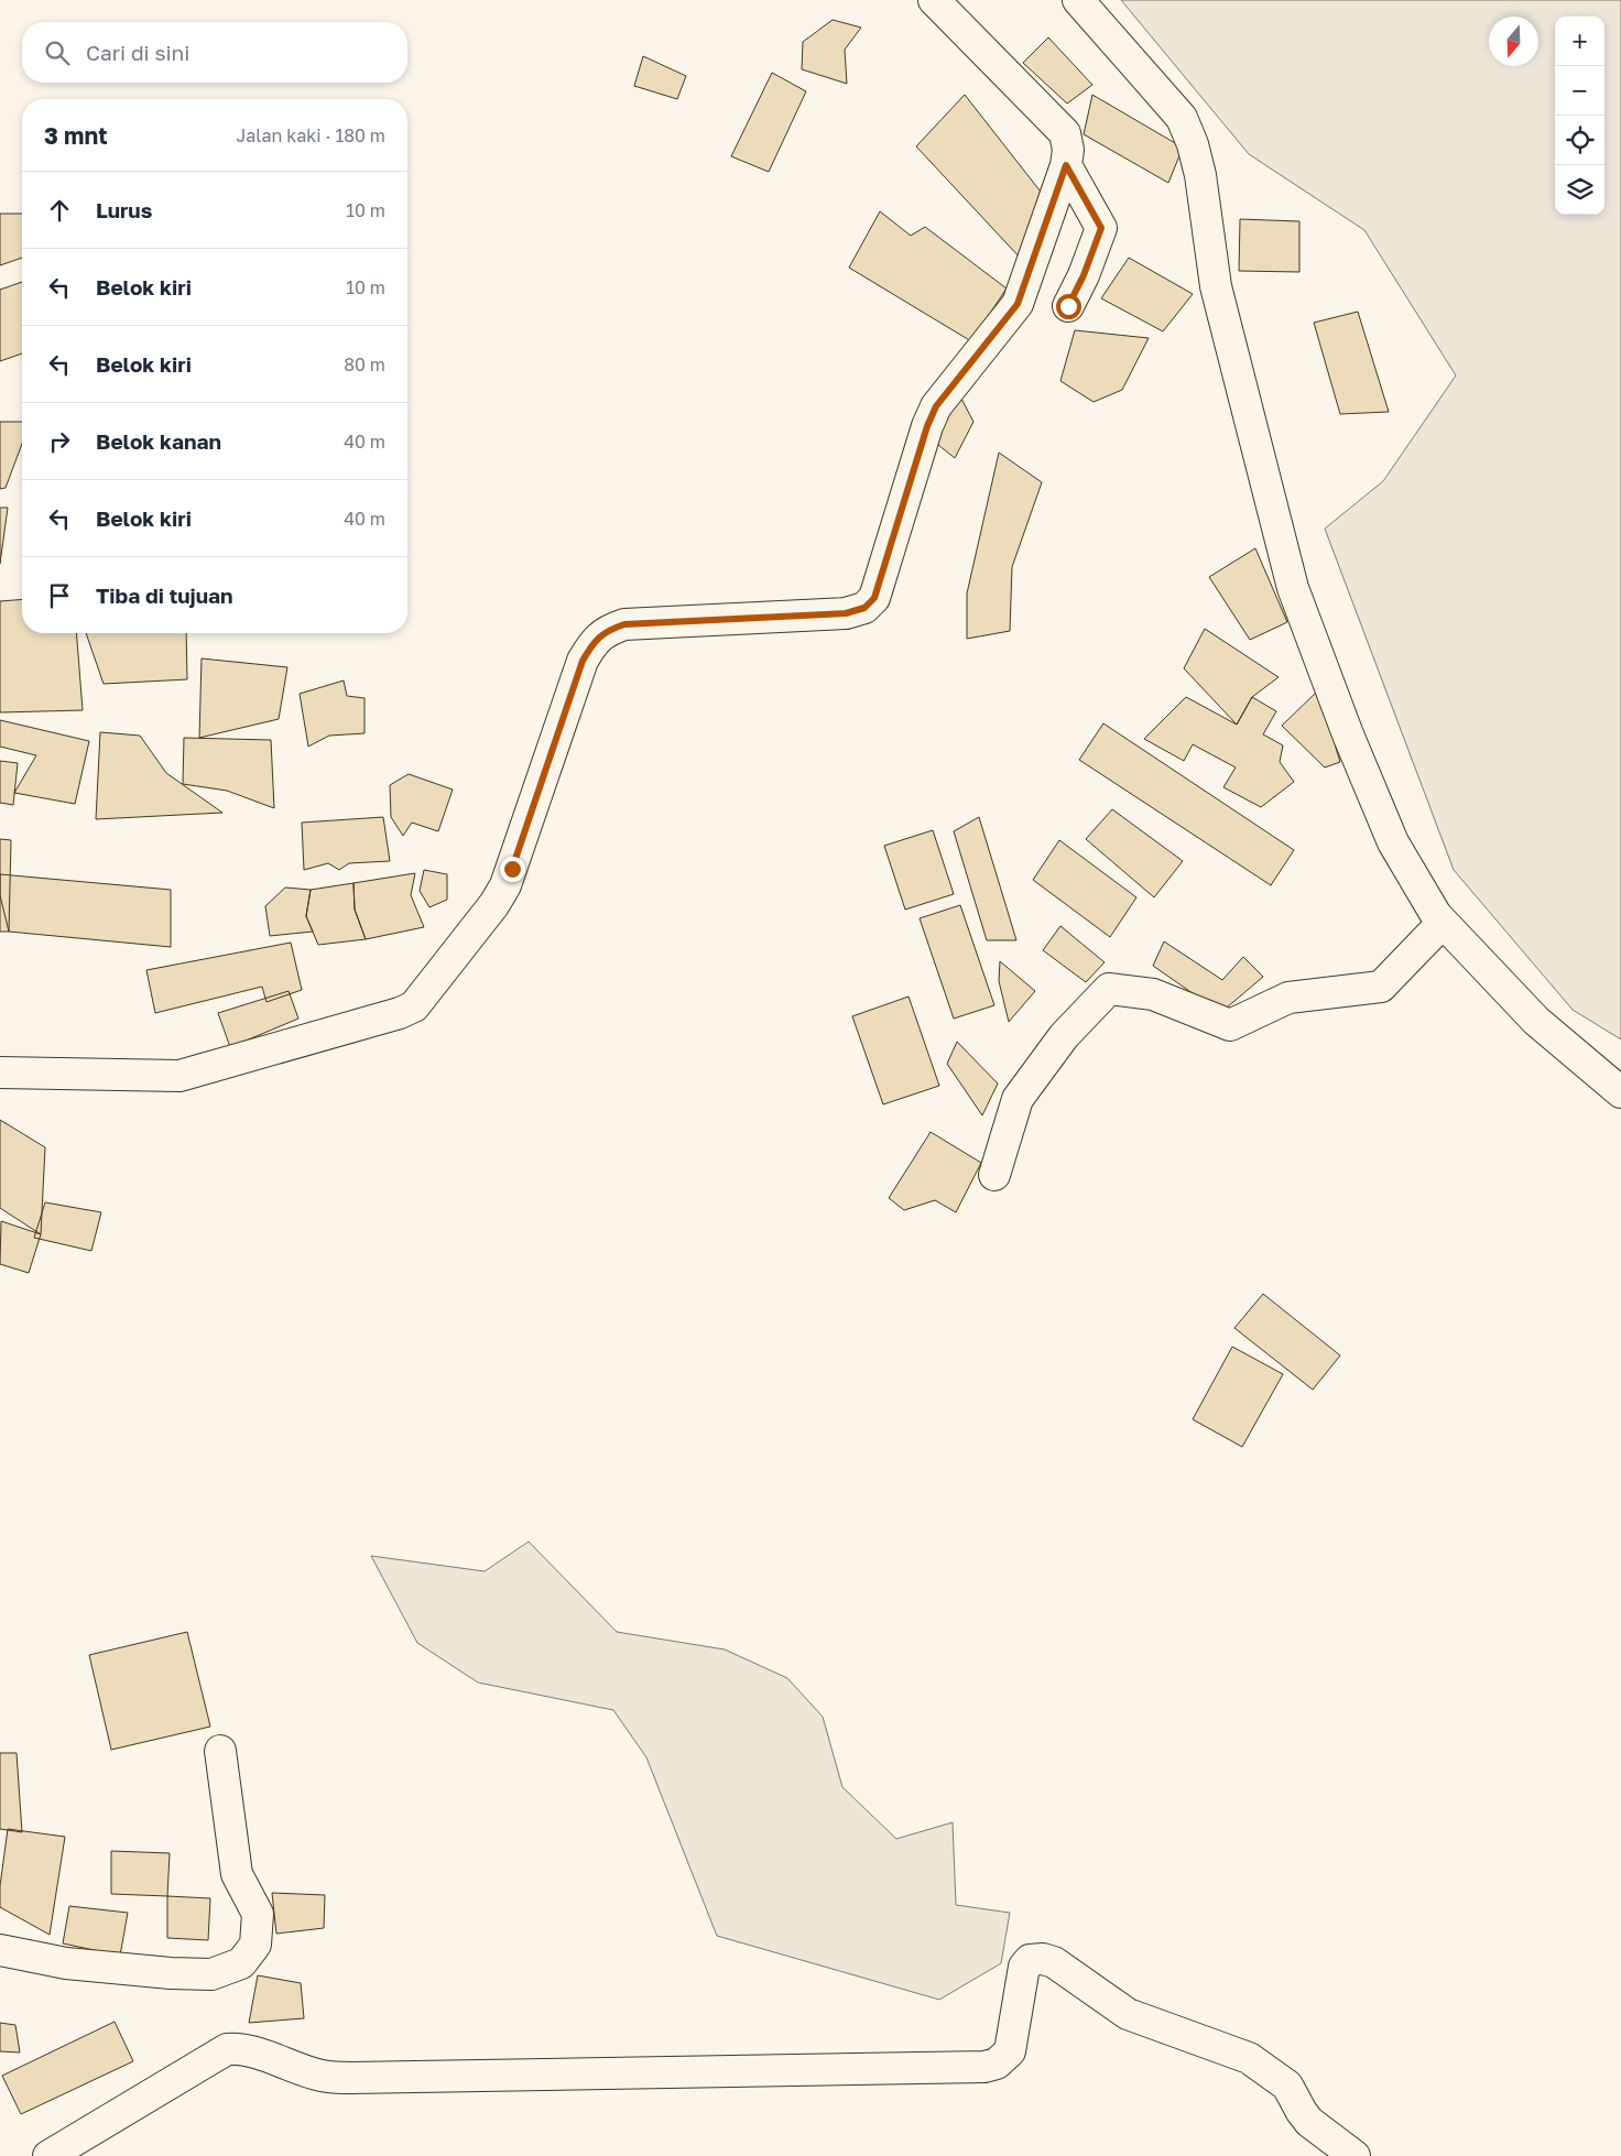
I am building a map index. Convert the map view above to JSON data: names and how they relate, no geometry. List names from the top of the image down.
{
  "north": "bottom",
  "page": {
    "map_buttons": ["+", "−"],
    "search": "Cari di sini",
    "heading": ["3 mnt", "Jalan kaki · 180 m"],
    "list": [
      ["Lurus", "10 m"],
      ["Belok kiri", "10 m"],
      ["Belok kiri", "80 m"],
      ["Belok kanan", "40 m"],
      ["Belok kiri", "40 m"],
      "Tiba di tujuan"
    ]
  }
}
